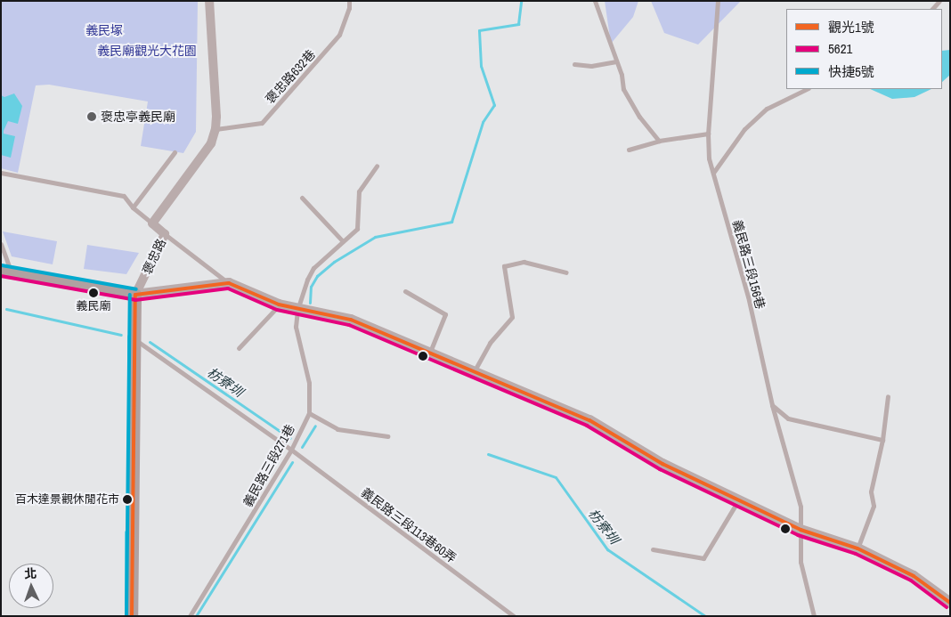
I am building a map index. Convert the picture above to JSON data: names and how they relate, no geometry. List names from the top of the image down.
{
  "streets": {
    "main road": ["褒忠路"],
    "lane": [
      "褒忠路632巷",
      "義民路三段156巷",
      "義民路三段271巷",
      "義民路三段113巷60弄"
    ]
  },
  "crossings": [
    ["褒忠路632巷", "褒忠路"],
    ["褒忠路", "義民路三段113巷60弄"],
    ["義民路三段271巷", "義民路三段113巷60弄"]
  ],
  "water": ["枋寮圳"],
  "parks": ["義民塚", "義民廟觀光大花園"],
  "places": ["褒忠亭義民廟", "義民廟", "百木達景觀休閒花市"],
  "lines": ["transit line 快捷5號", "transit line 5621", "transit line 觀光1號"],
  "legend": ["觀光1號", "5621", "快捷5號"],
  "north": "top"
}
